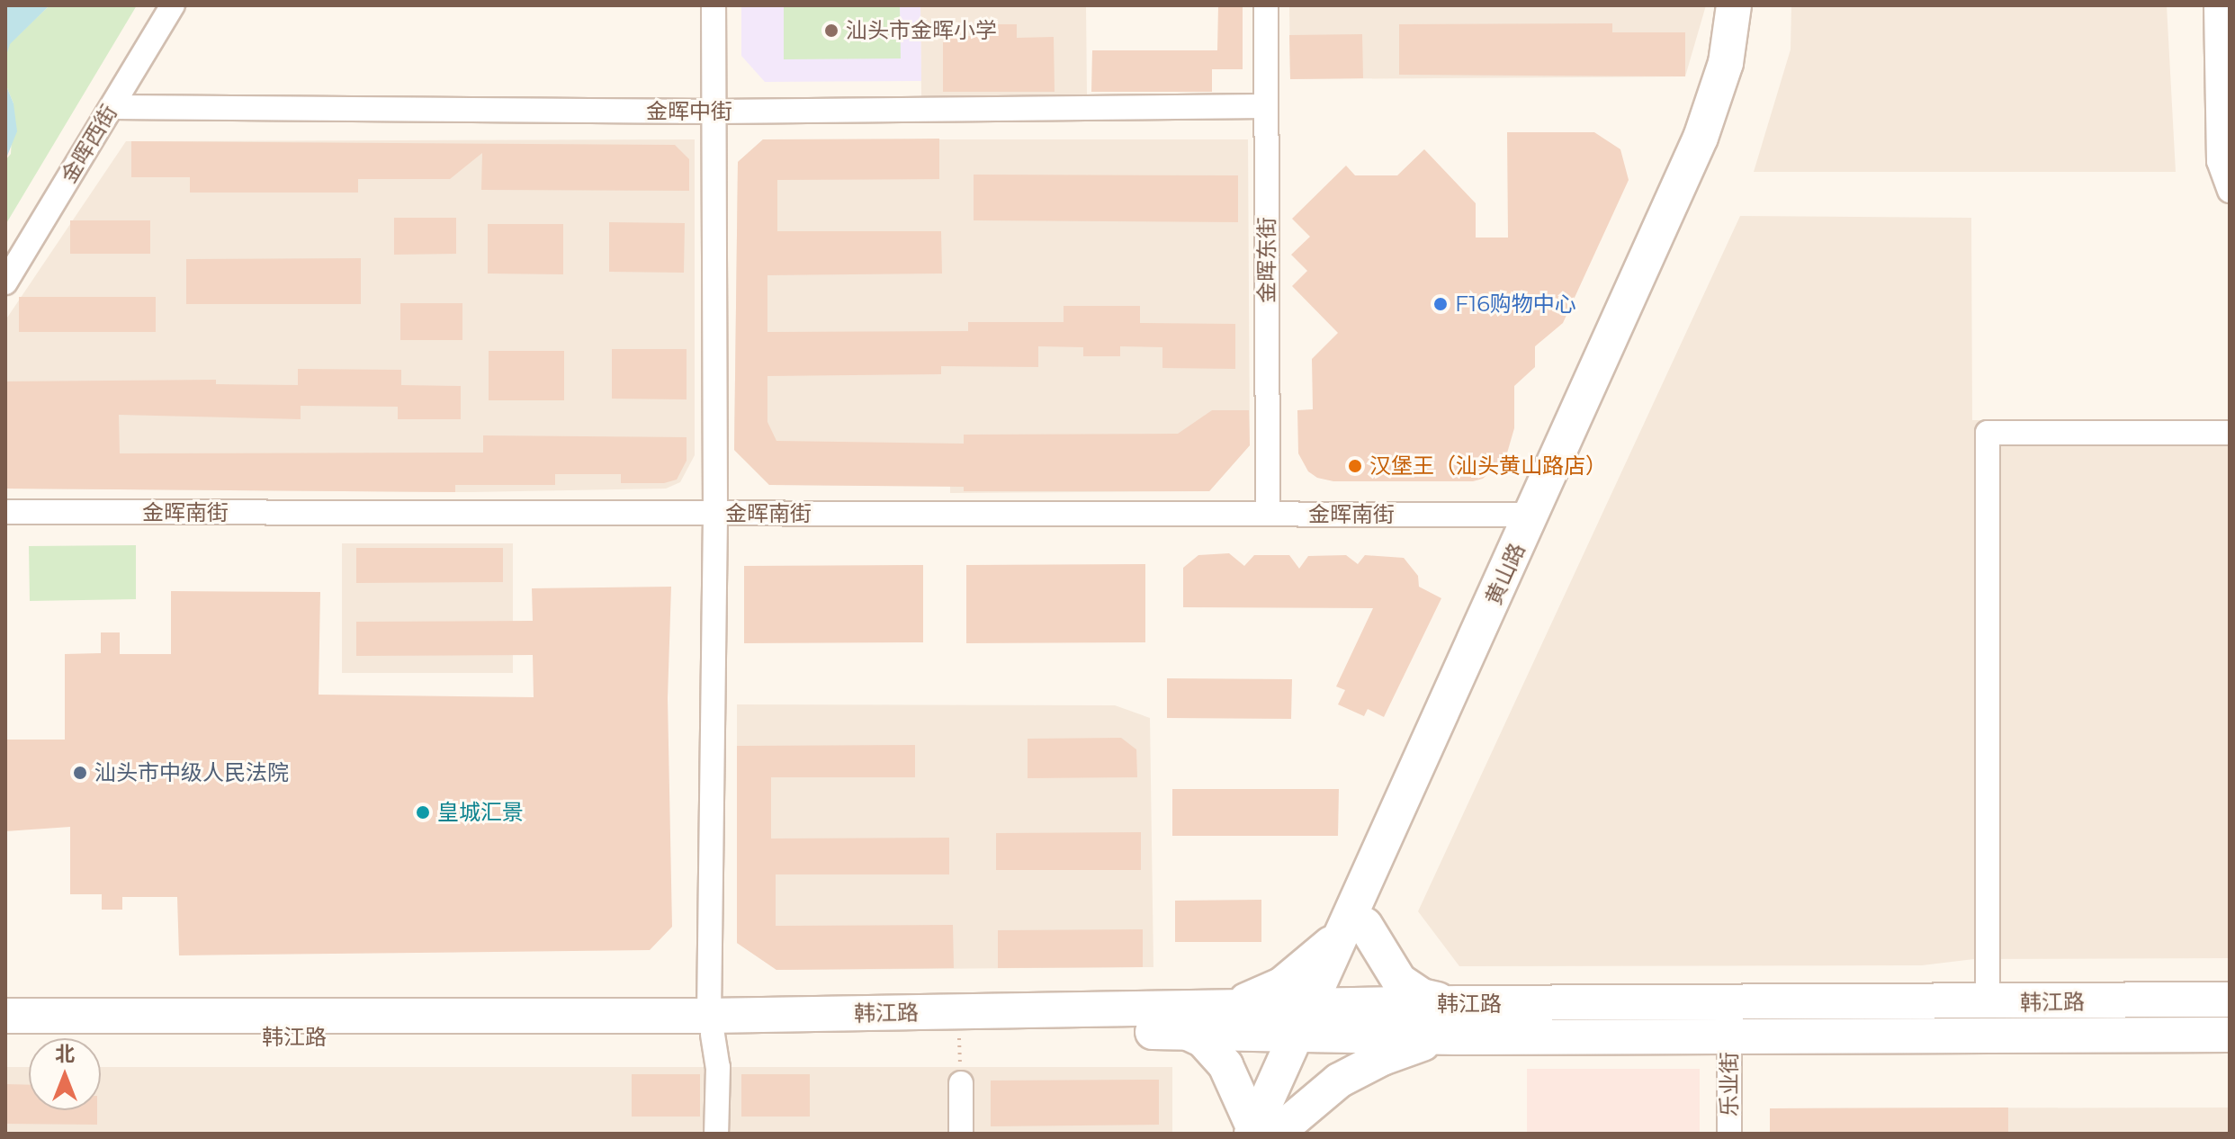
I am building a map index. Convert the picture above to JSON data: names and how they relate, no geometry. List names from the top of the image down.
{
  "streets": {
    "street": [
      "金晖中街",
      "金晖西街",
      "金晖东街",
      "金晖南街",
      "黄山路",
      "韩江路",
      "乐业街"
    ]
  },
  "crossings": [
    ["金晖中街", "金晖西街"],
    ["金晖中街", "金晖东街"],
    ["金晖东街", "金晖南街"],
    ["金晖南街", "黄山路"],
    ["黄山路", "韩江路"],
    ["韩江路", "乐业街"]
  ],
  "places": [
    "汕头市金晖小学",
    "F16购物中心",
    "汉堡王（汕头黄山路店）",
    "汕头市中级人民法院",
    "皇城汇景"
  ],
  "north": "top"
}
